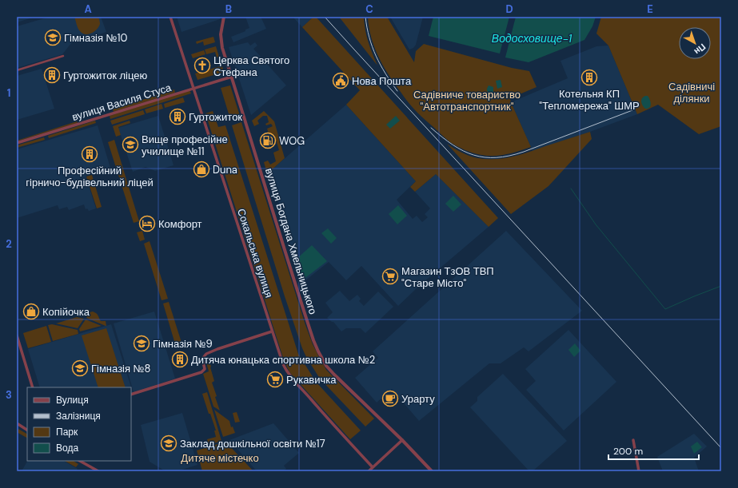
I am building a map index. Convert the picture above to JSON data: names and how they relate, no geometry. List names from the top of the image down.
{
  "streets": {
    "street": ["вулиця Василя Стуса", "вулиця Богдана Хмельницького", "Сокальська вулиця"]
  },
  "crossings": [
    ["вулиця Василя Стуса", "вулиця Богдана Хмельницького"],
    ["вулиця Василя Стуса", "Сокальська вулиця"]
  ],
  "water": ["Водосховище-1"],
  "parks": ["Садівничі ділянки", "Садівниче товариство \"Автотранспортник\"", "Дитяче містечко"],
  "places": {
    "school or university": [
      "Гімназія №10",
      "Вище професійне училище №11",
      "Гімназія №9",
      "Гімназія №8",
      "Заклад дошкільної освіти №17"
    ],
    "church": ["Церква Святого Стефана"],
    "building": [
      "Гуртожиток ліцею",
      "Котельня КП \"Тепломережа\" ШМР",
      "Гуртожиток",
      "Професійний гірничо-будівельний ліцей",
      "Дитяча юнацька спортивна школа №2"
    ],
    "public building": ["Нова Пошта"],
    "fuel station": ["WOG"],
    "shop": ["Duna", "Копійочка"],
    "hotel": ["Комфорт"],
    "supermarket": ["Магазин ТзОВ ТВП \"Старе Місто\"", "Рукавичка"],
    "cafe": ["Урарту"]
  },
  "legend": [
    "Вулиця",
    "Залізниця",
    "Парк",
    "Вода"
  ],
  "scale_bar": "200 m",
  "north": "bottom right",
  "grid": {
    "columns": [
      "A",
      "B",
      "C",
      "D",
      "E"
    ],
    "rows": ["1", "2", "3"]
  }
}
